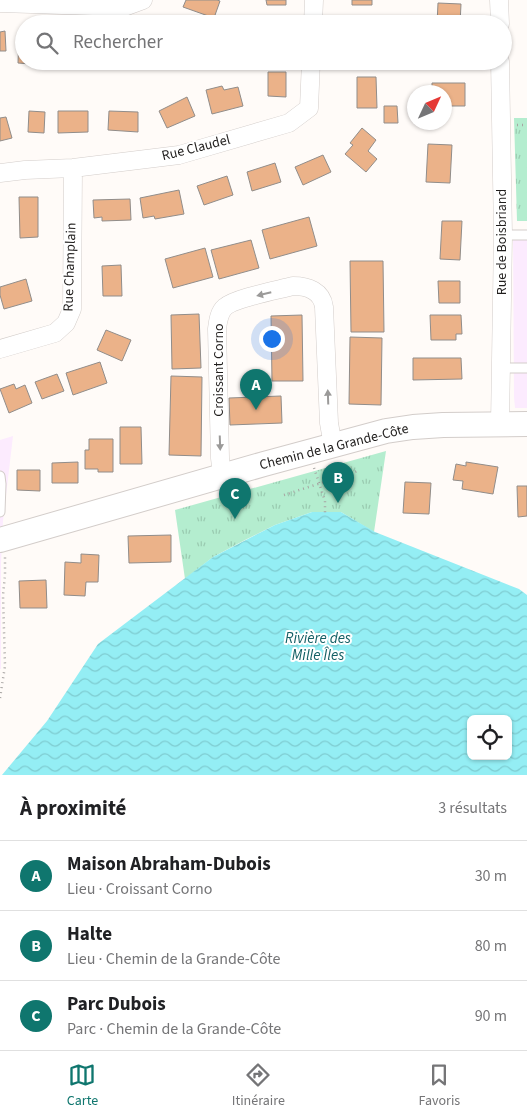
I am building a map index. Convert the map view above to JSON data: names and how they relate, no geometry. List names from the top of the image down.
{
  "streets": {
    "main road": ["Chemin de la Grande-Côte"],
    "street": [
      "Rue Claudel",
      "Rue de Boisbriand",
      "Rue Champlain",
      "Croissant Corno"
    ]
  },
  "crossings": [
    ["Rue Claudel", "Rue Champlain"],
    ["Rue de Boisbriand", "Chemin de la Grande-Côte"],
    ["Croissant Corno", "Chemin de la Grande-Côte"]
  ],
  "water": ["Rivière des Mille Îles"],
  "north": "top right",
  "page": {
    "search": "Rechercher",
    "pins": ["A", "B", "C"],
    "heading": ["À proximité", "3 résultats"],
    "list": [
      {
        "mark": "A",
        "name": "Maison Abraham-Dubois",
        "note": "Lieu · Croissant Corno",
        "value": "30 m"
      },
      {
        "mark": "B",
        "name": "Halte",
        "note": "Lieu · Chemin de la Grande-Côte",
        "value": "80 m"
      },
      {
        "mark": "C",
        "name": "Parc Dubois",
        "note": "Parc · Chemin de la Grande-Côte",
        "value": "90 m"
      }
    ],
    "nav": ["Carte", "Itinéraire", "Favoris"]
  }
}
